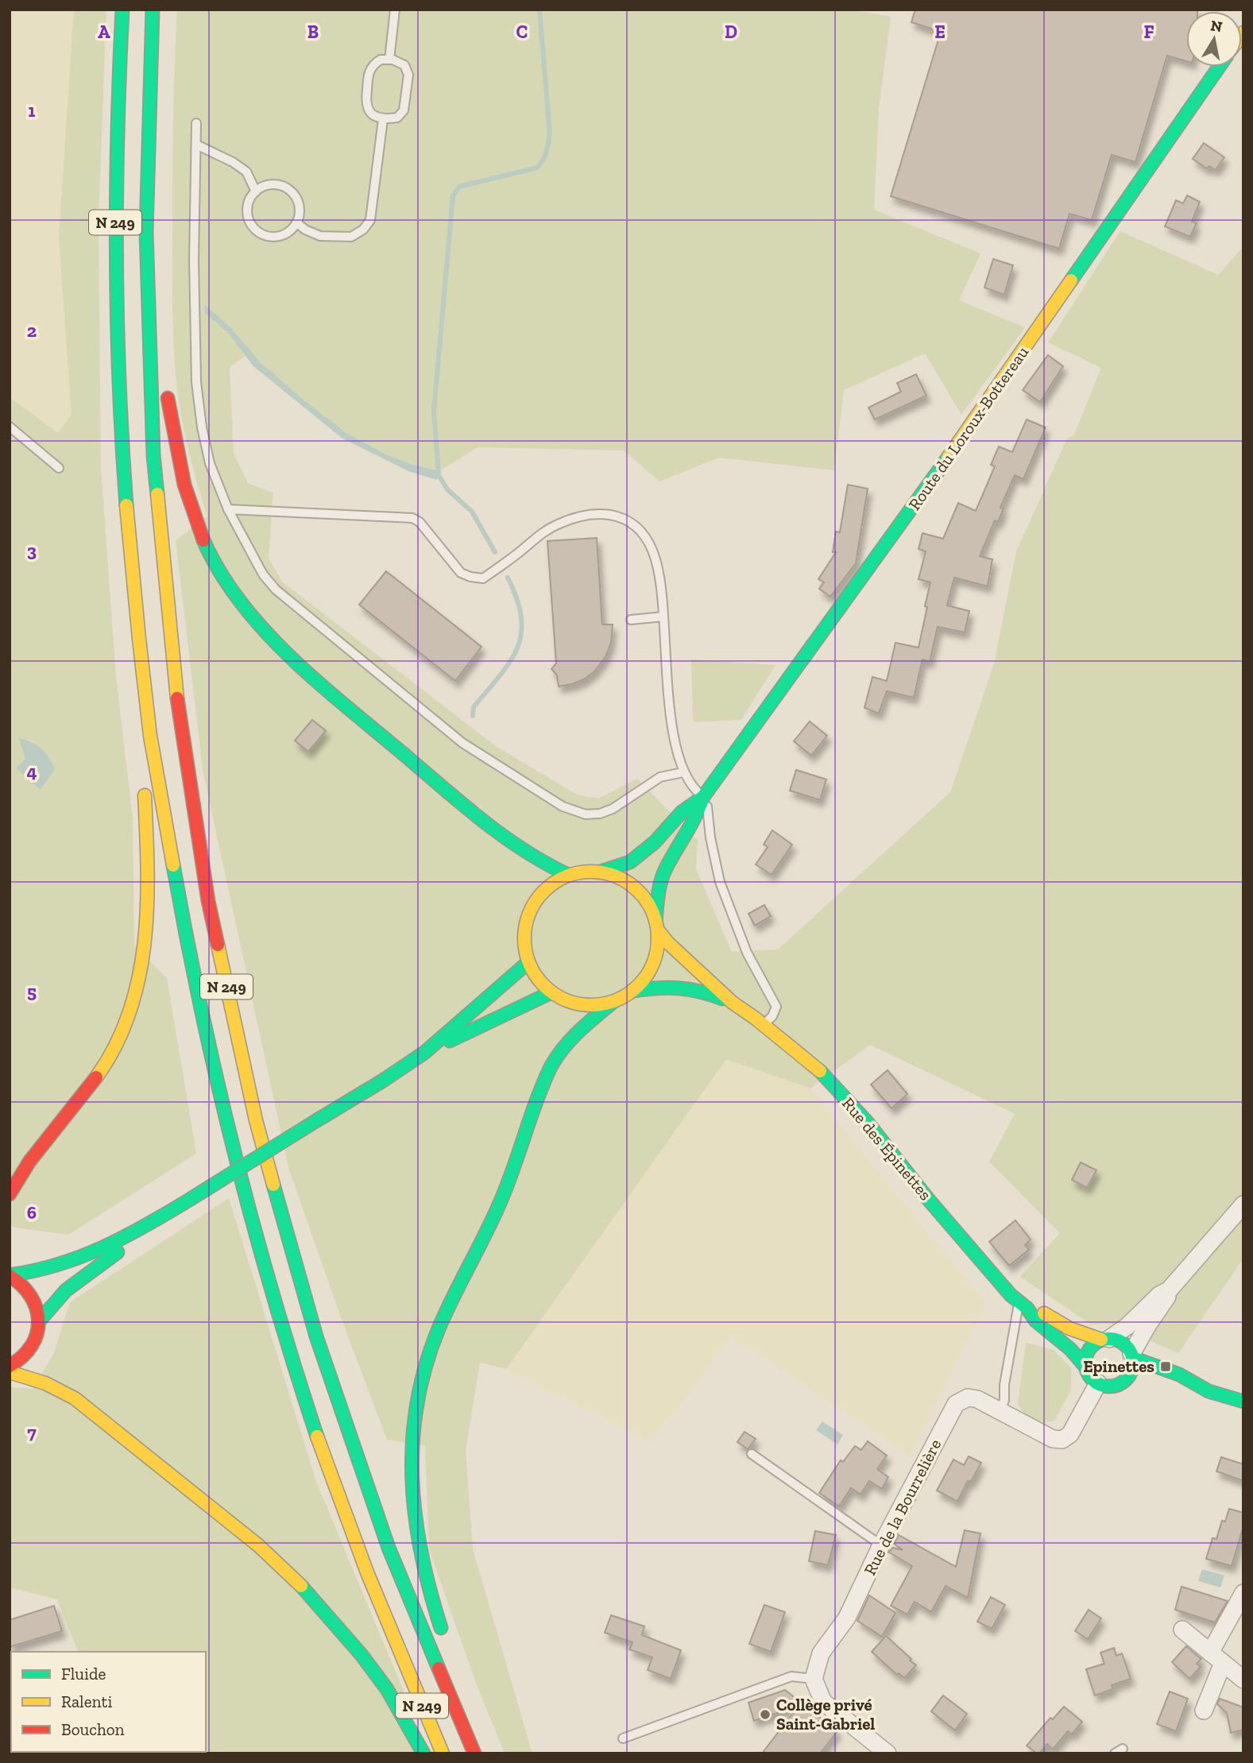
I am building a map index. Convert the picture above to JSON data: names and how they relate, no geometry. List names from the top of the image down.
{
  "streets": {
    "main road": ["N 249", "Route du Loroux-Bottereau", "Rue des Épinettes"],
    "street": ["Rue de la Bourrelière"]
  },
  "crossings": [
    ["Route du Loroux-Bottereau", "Rue des Épinettes"],
    ["Rue des Épinettes", "Rue de la Bourrelière"]
  ],
  "places": {
    "transit": ["Epinettes"],
    "other": ["Collège privé Saint-Gabriel"]
  },
  "legend": ["Fluide", "Ralenti", "Bouchon"],
  "north": "top",
  "grid": {
    "columns": [
      "A",
      "B",
      "C",
      "D",
      "E",
      "F"
    ],
    "rows": [
      "1",
      "2",
      "3",
      "4",
      "5",
      "6",
      "7"
    ]
  }
}
